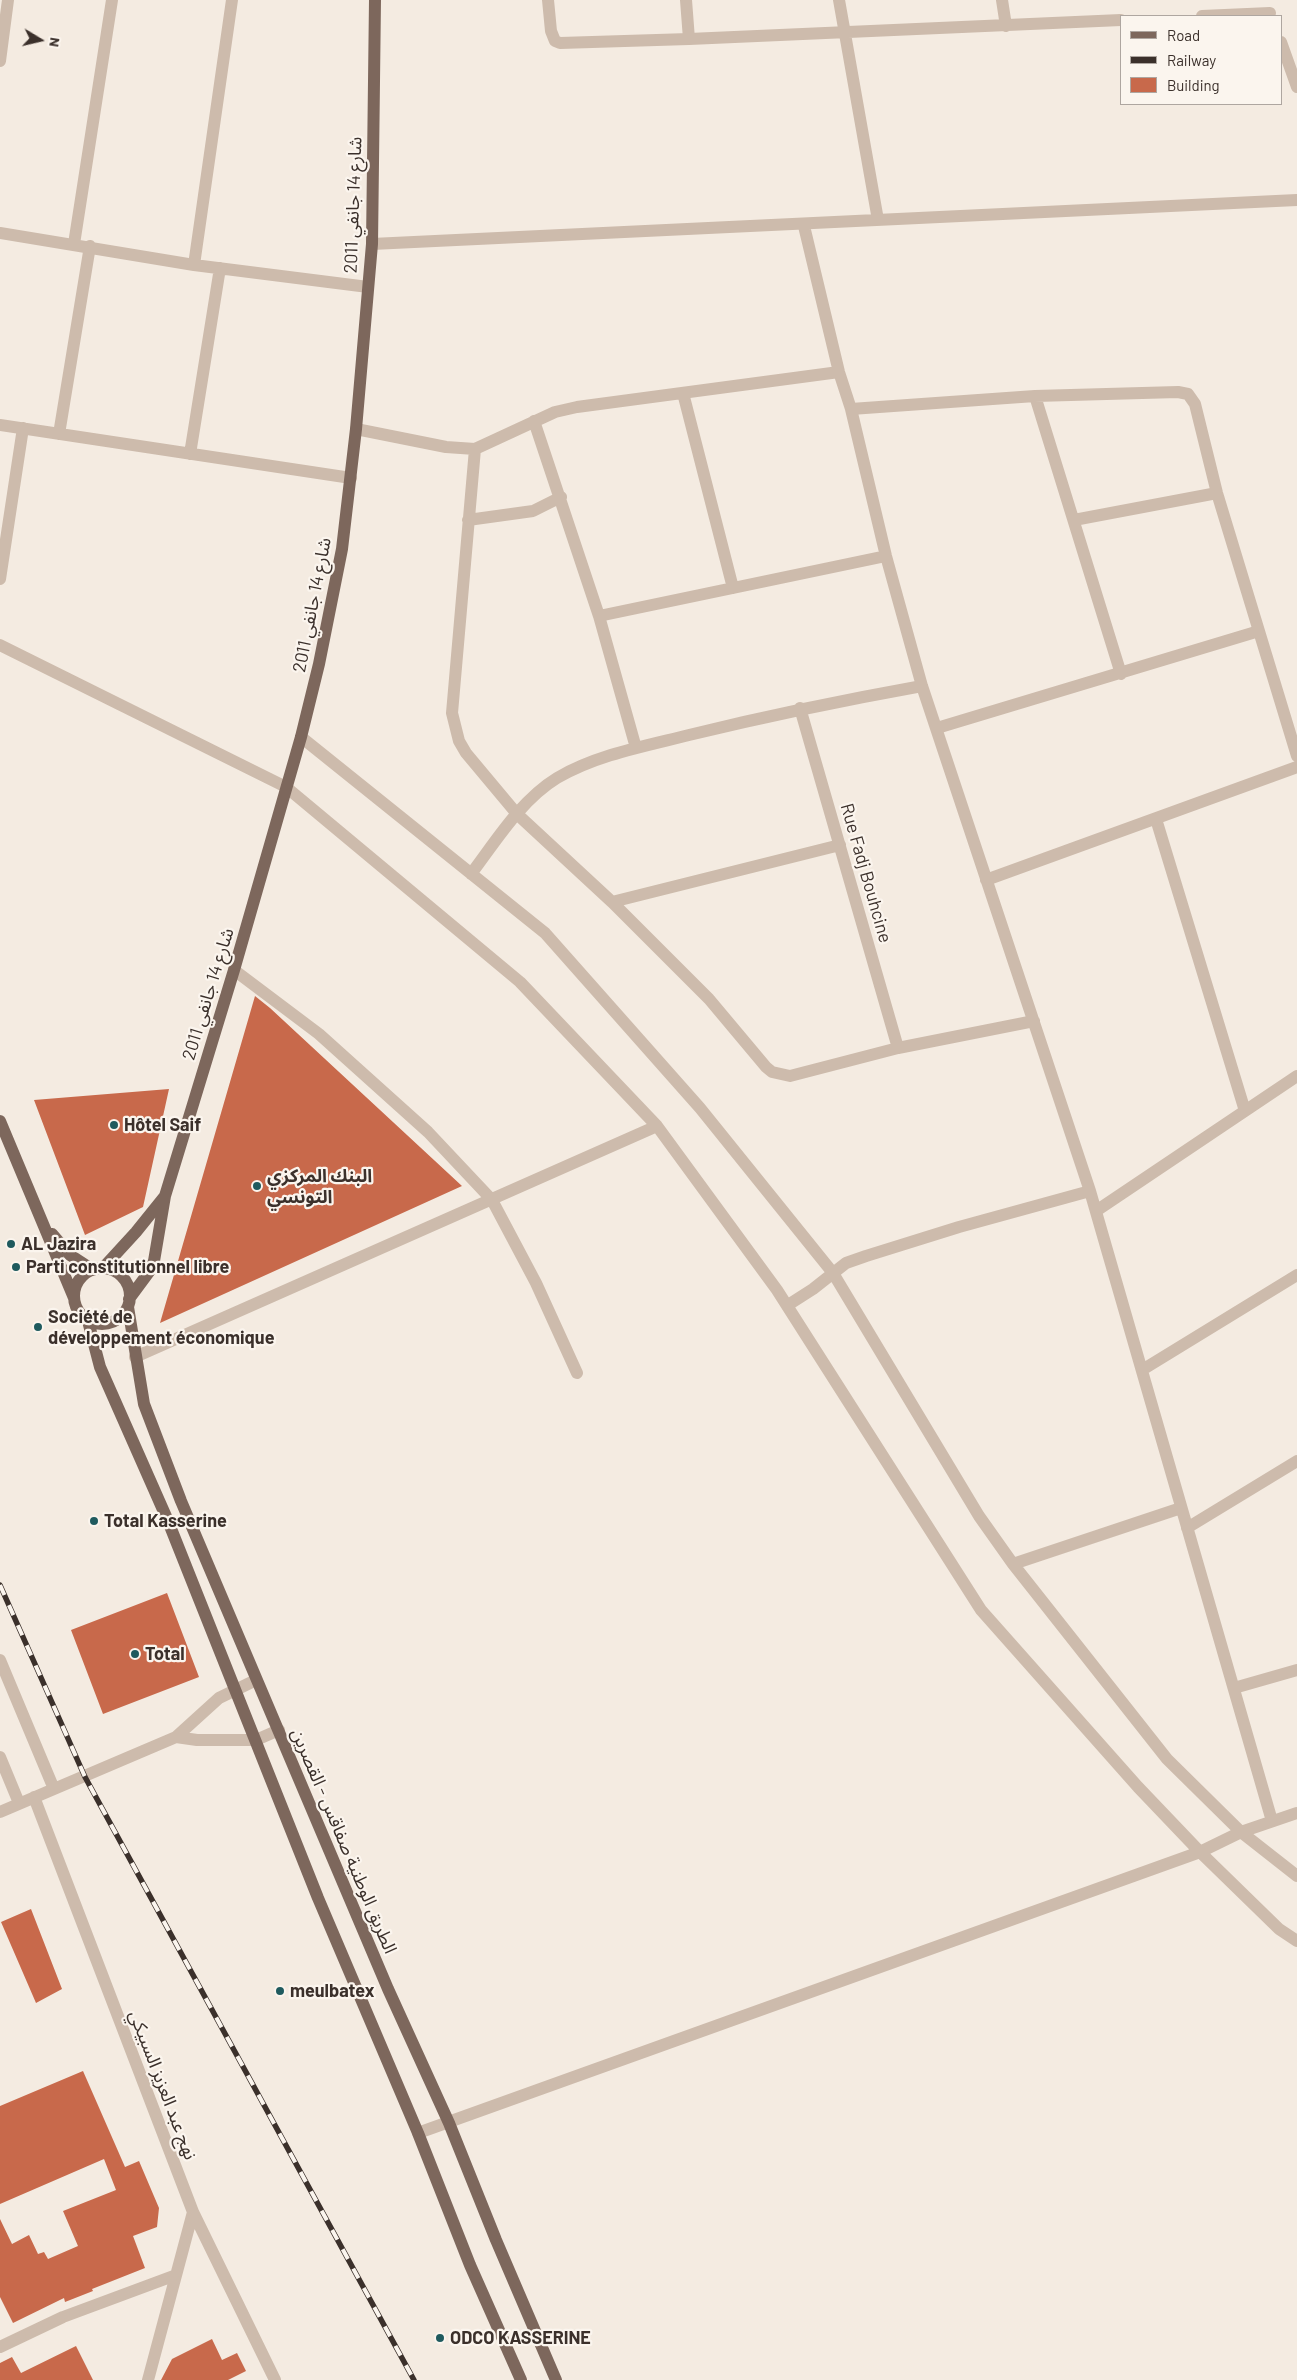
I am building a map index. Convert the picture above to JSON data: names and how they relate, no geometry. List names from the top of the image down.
{
  "streets": {
    "main road": ["شارع 14 جانفي 2011", "الطريق الوطنية صفاقس - القصرين"],
    "street": ["Rue Fadj Bouhcine", "نهج عبد العزيز السبيكي"]
  },
  "crossings": [
    ["شارع 14 جانفي 2011", "الطريق الوطنية صفاقس - القصرين"]
  ],
  "places": [
    "Hôtel Saif",
    "البنك المركزي التونسي",
    "AL Jazira",
    "Parti constitutionnel libre",
    "Société de développement économique",
    "Total Kasserine",
    "Total",
    "meulbatex",
    "ODCO KASSERINE"
  ],
  "legend": ["Road", "Railway", "Building"],
  "north": "right"
}
